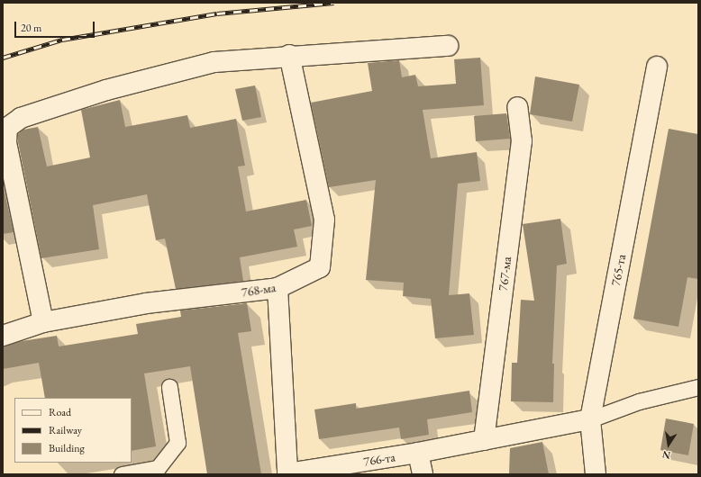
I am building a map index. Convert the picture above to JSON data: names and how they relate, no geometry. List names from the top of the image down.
{
  "streets": {
    "street": [
      "765-та",
      "767-ма",
      "768-ма",
      "766-та"
    ]
  },
  "crossings": [
    ["765-та", "766-та"],
    ["767-ма", "766-та"],
    ["768-ма", "766-та"]
  ],
  "legend": ["Road", "Railway", "Building"],
  "scale_bar": "20 m",
  "north": "bottom"
}
